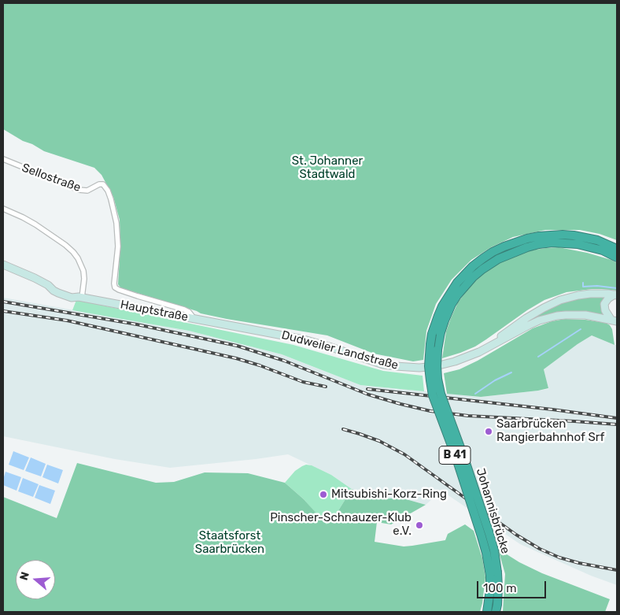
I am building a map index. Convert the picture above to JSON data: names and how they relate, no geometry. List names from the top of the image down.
{
  "streets": {
    "highway": ["B 41", "Johannisbrücke"],
    "main road": ["Hauptstraße", "Dudweiler Landstraße"],
    "street": ["Sellostraße"]
  },
  "crossings": [
    ["Sellostraße", "Hauptstraße"],
    ["Hauptstraße", "Dudweiler Landstraße"],
    ["B 41", "Johannisbrücke"]
  ],
  "parks": ["St. Johanner Stadtwald", "Staatsforst Saarbrücken"],
  "places": ["Saarbrücken Rangierbahnhof Srf", "Mitsubishi-Korz-Ring", "Pinscher-Schnauzer-Klub e.V."],
  "scale_bar": "100 m",
  "north": "left"
}
